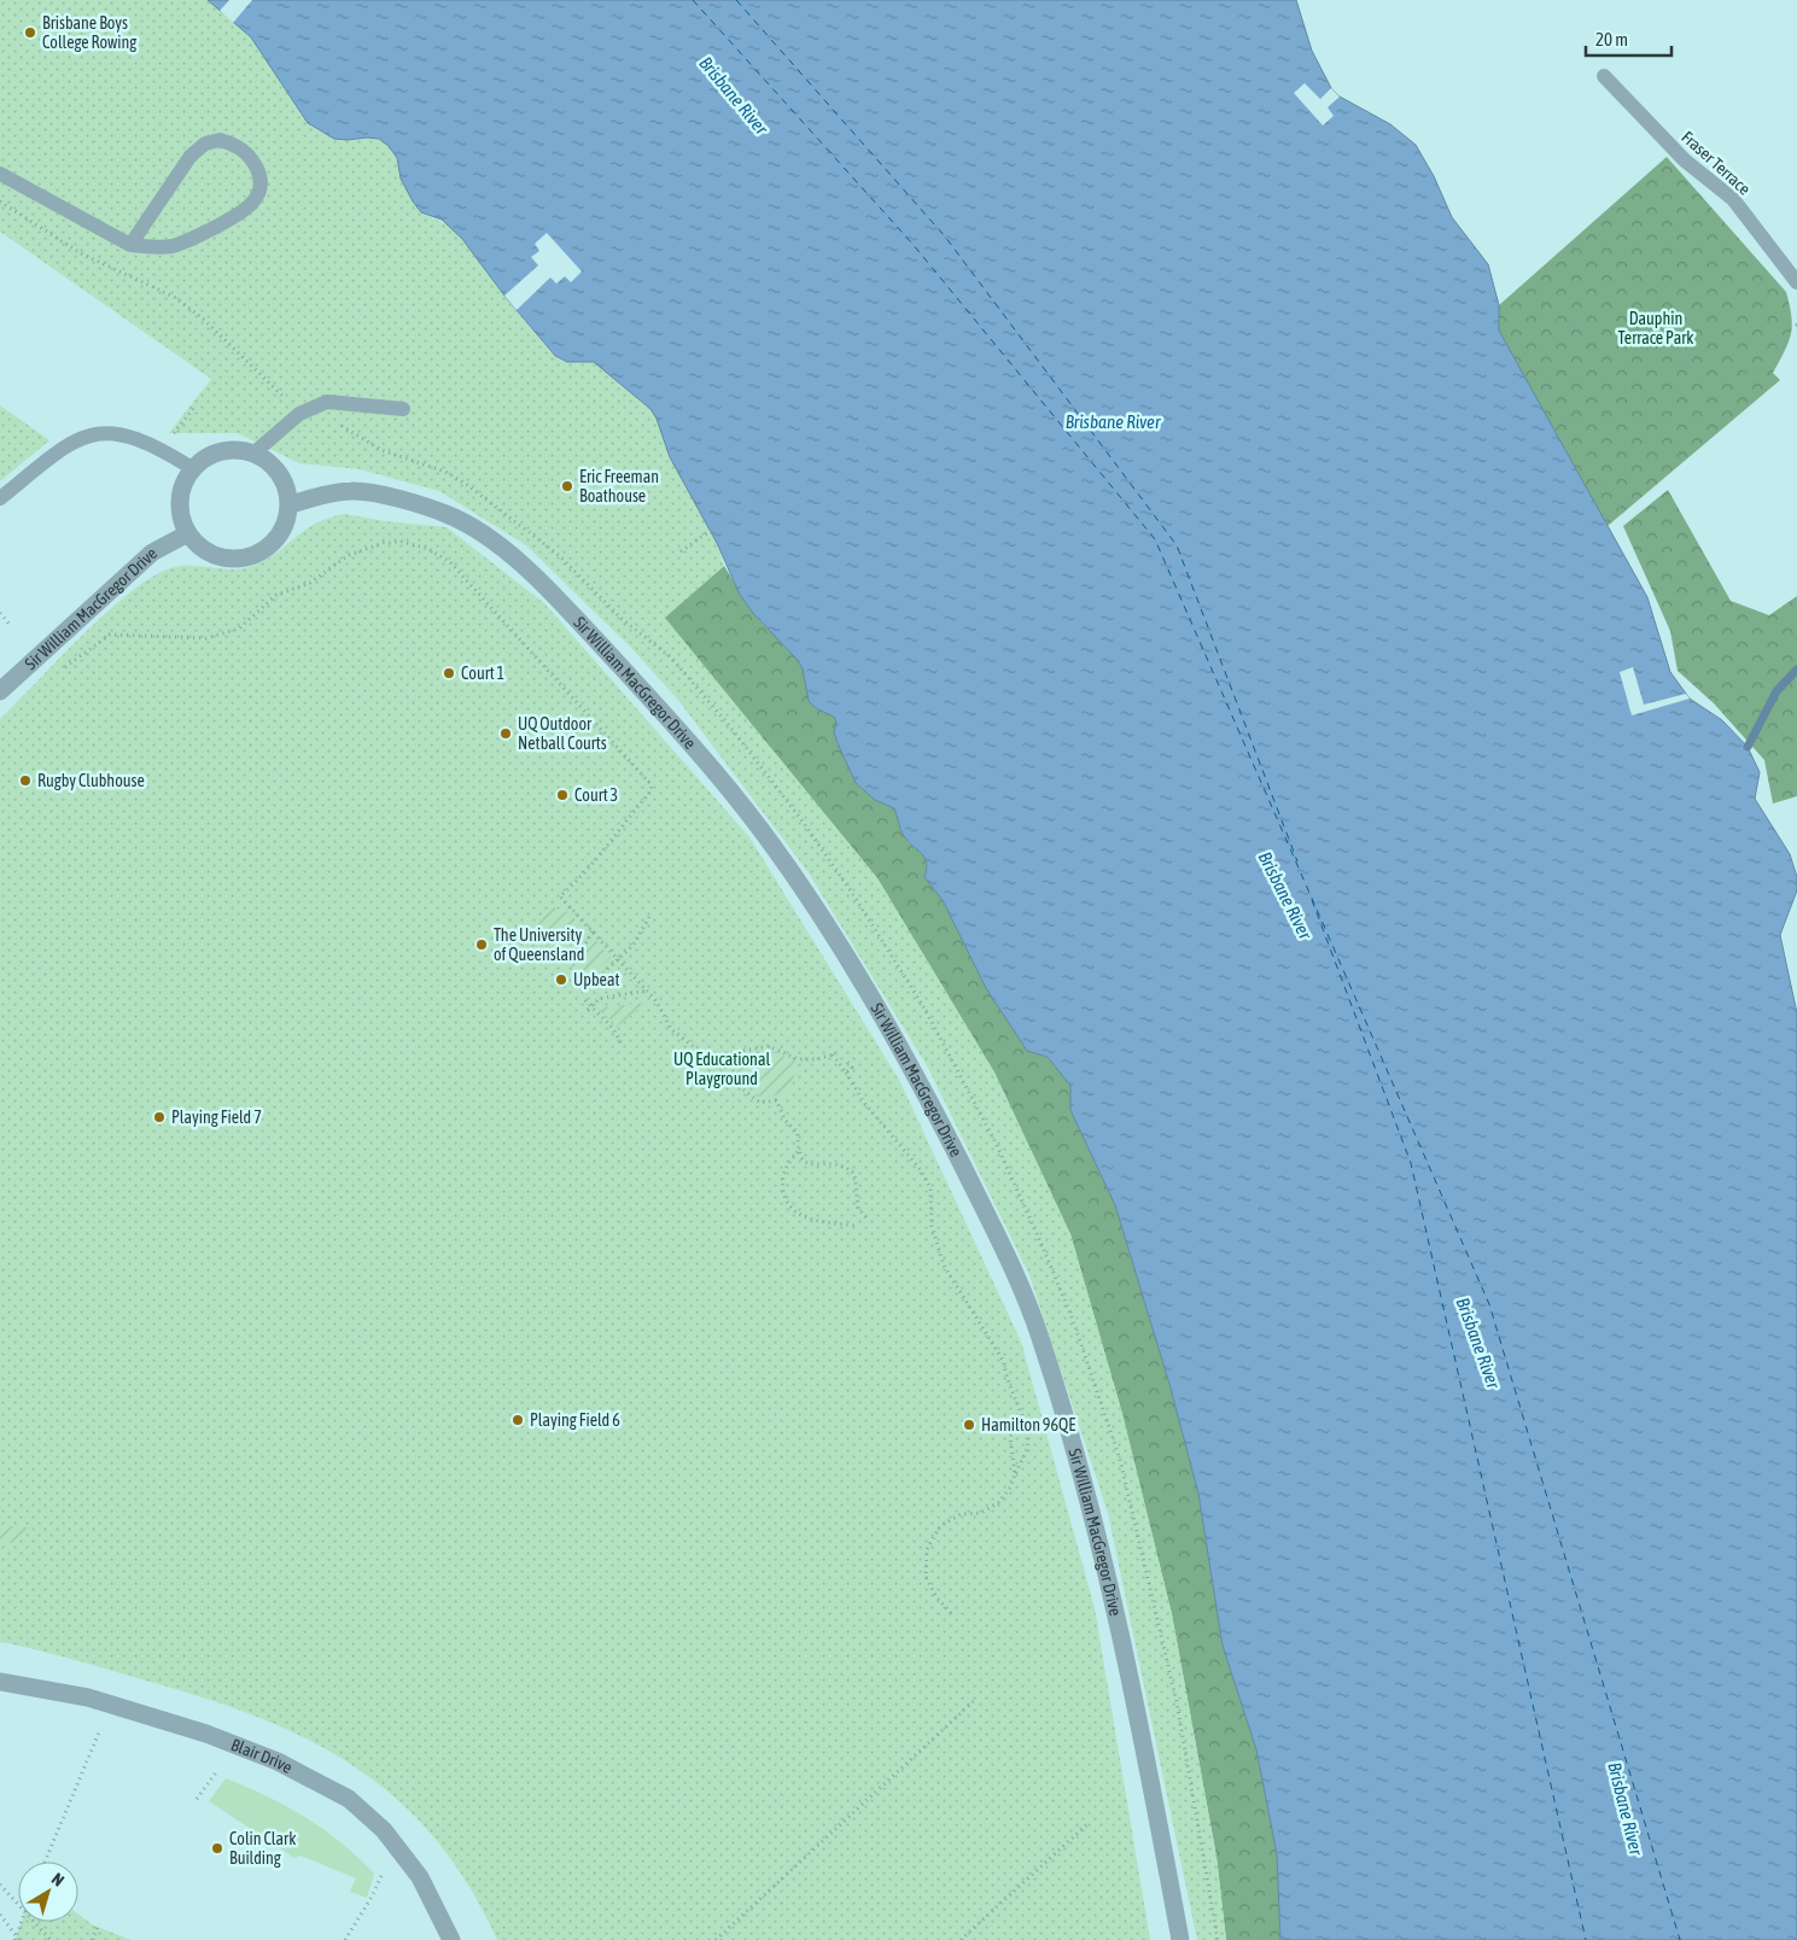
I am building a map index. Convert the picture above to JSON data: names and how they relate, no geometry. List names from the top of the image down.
{
  "streets": {
    "street": ["Sir William MacGregor Drive", "Blair Drive"],
    "lane": ["Fraser Terrace"]
  },
  "water": ["Brisbane River"],
  "parks": ["Dauphin Terrace Park", "UQ Educational Playground"],
  "places": [
    "Brisbane Boys College Rowing",
    "Eric Freeman Boathouse",
    "Court 1",
    "UQ Outdoor Netball Courts",
    "Rugby Clubhouse",
    "Court 3",
    "The University of Queensland",
    "Upbeat",
    "Playing Field 7",
    "Playing Field 6",
    "Hamilton 96QE",
    "Colin Clark Building"
  ],
  "scale_bar": "20 m",
  "north": "top right"
}
